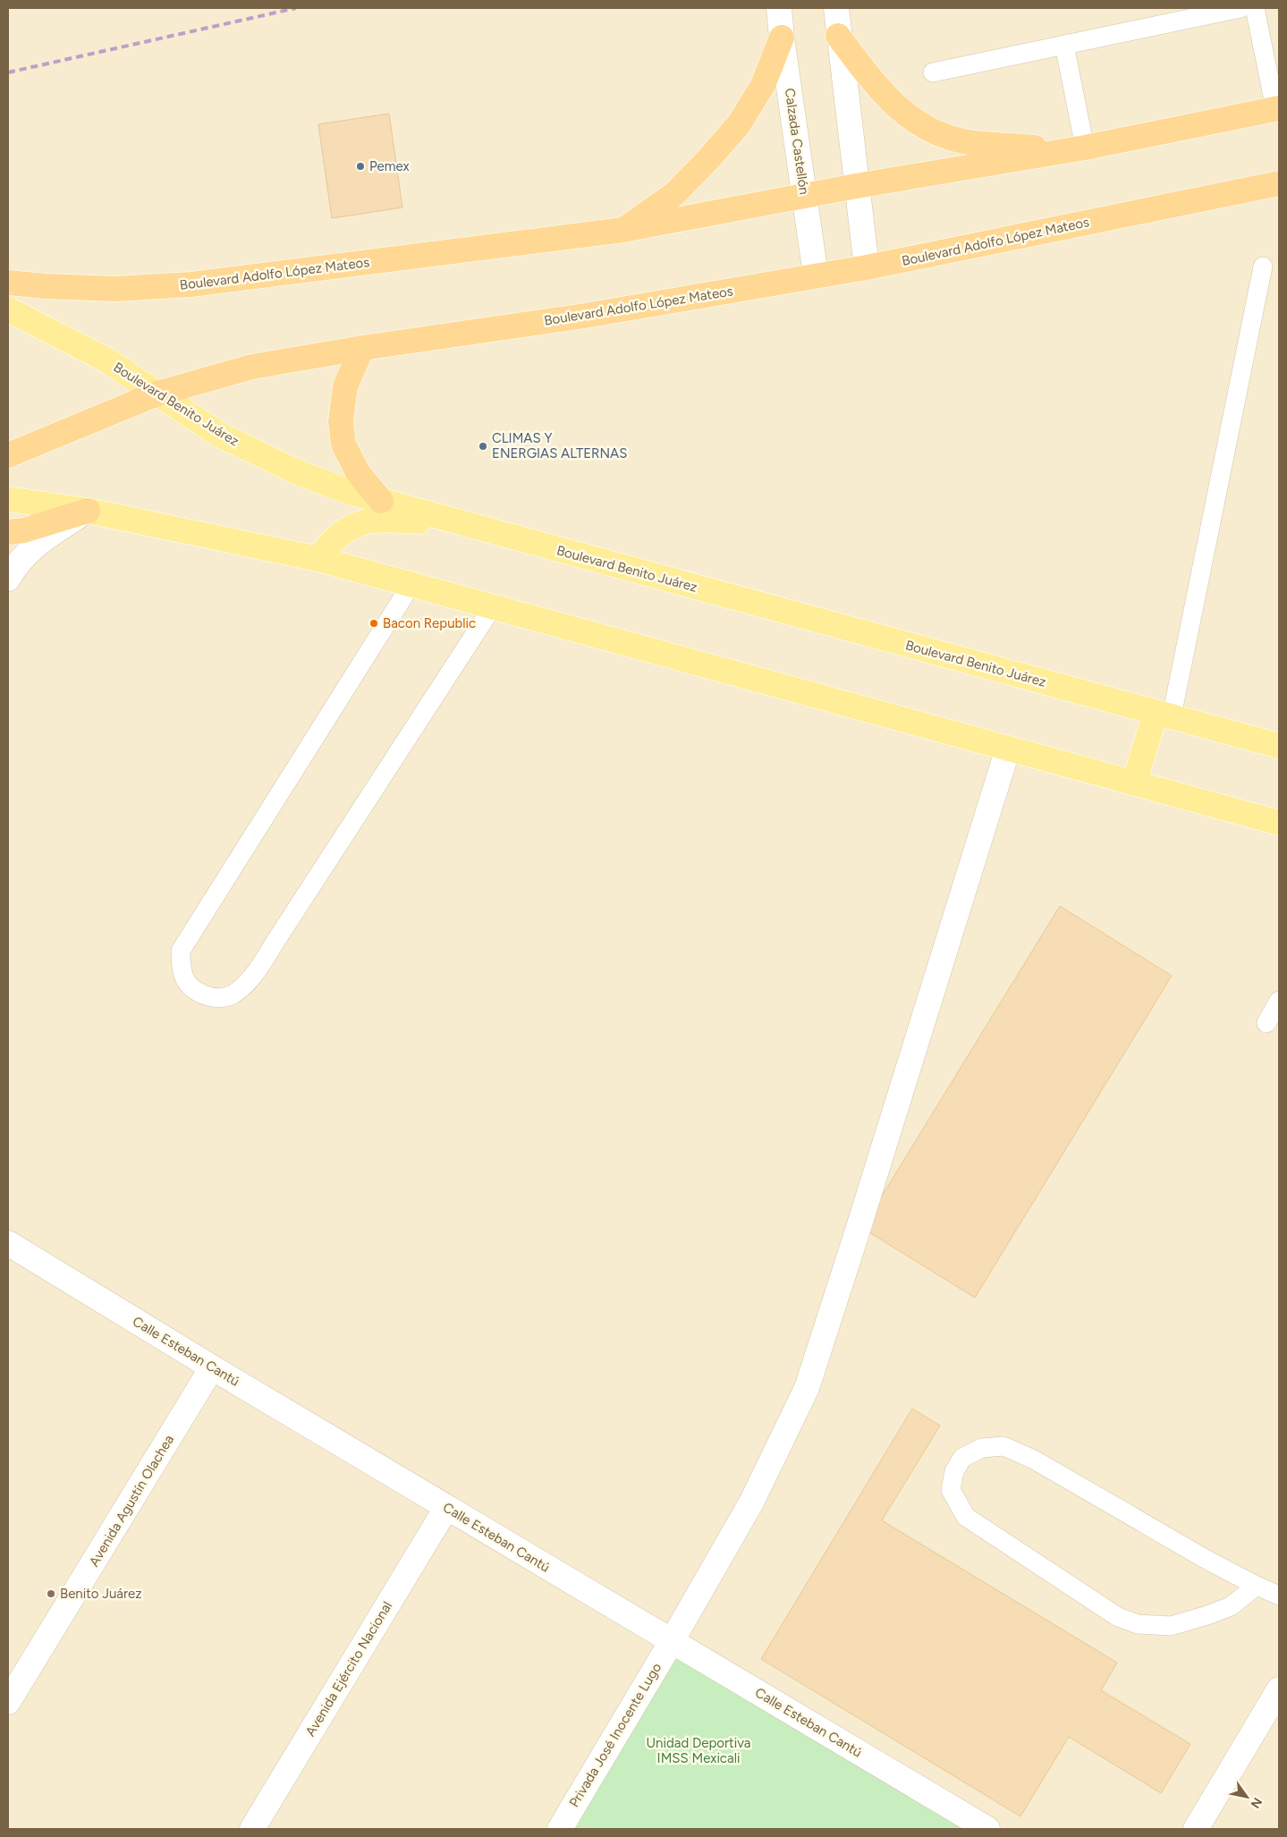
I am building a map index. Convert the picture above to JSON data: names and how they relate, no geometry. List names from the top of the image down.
{
  "streets": {
    "highway": ["Boulevard Adolfo López Mateos"],
    "main road": ["Boulevard Benito Juárez"],
    "street": [
      "Calzada Castellón",
      "Calle Esteban Cantú",
      "Avenida Agustín Olachea",
      "Avenida Ejército Nacional",
      "Privada José Inocente Lugo"
    ]
  },
  "crossings": [
    ["Calzada Castellón", "Boulevard Adolfo López Mateos"],
    ["Boulevard Adolfo López Mateos", "Boulevard Benito Juárez"],
    ["Calle Esteban Cantú", "Avenida Agustín Olachea"],
    ["Calle Esteban Cantú", "Avenida Ejército Nacional"],
    ["Calle Esteban Cantú", "Privada José Inocente Lugo"]
  ],
  "parks": ["Unidad Deportiva IMSS Mexicali"],
  "places": [
    "Pemex",
    "CLIMAS Y ENERGIAS ALTERNAS",
    "Bacon Republic",
    "Benito Juárez"
  ],
  "north": "bottom right"
}
